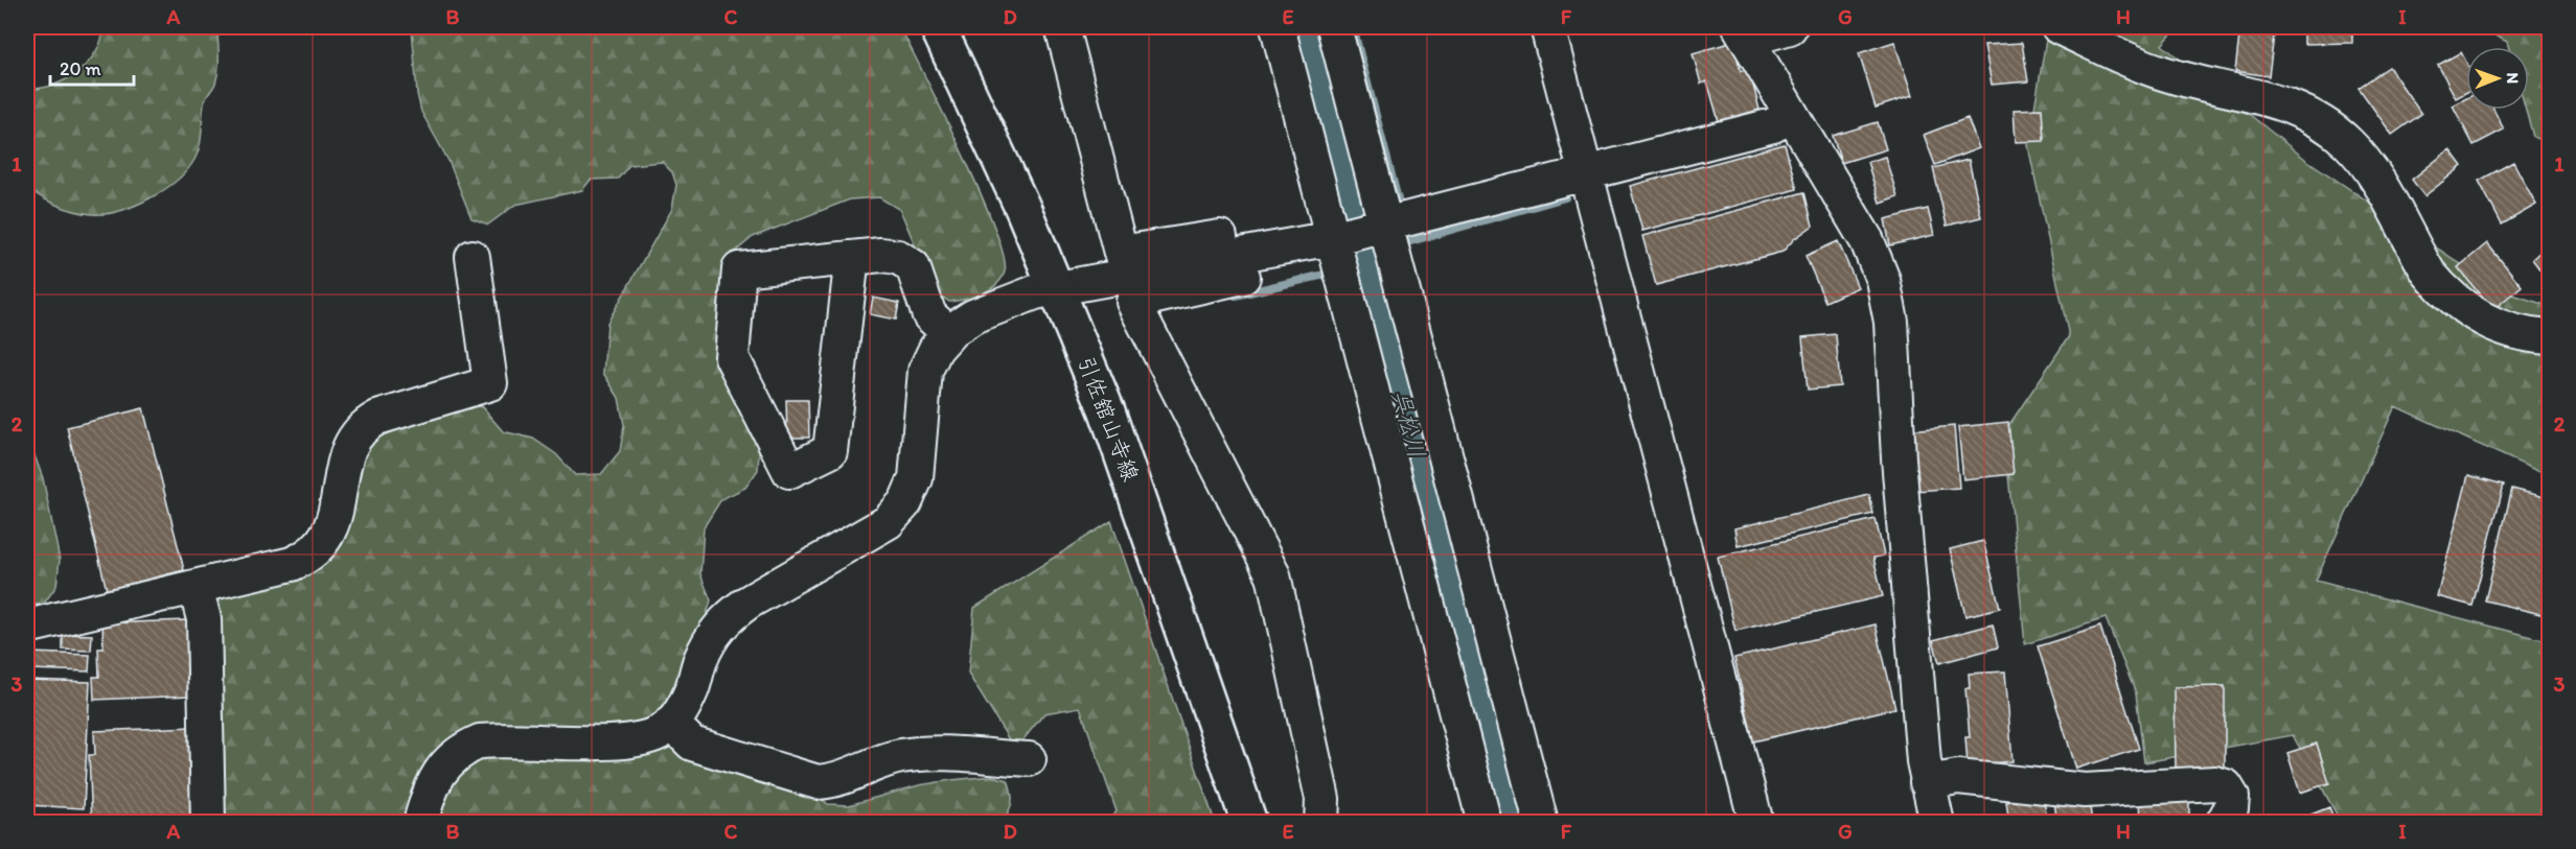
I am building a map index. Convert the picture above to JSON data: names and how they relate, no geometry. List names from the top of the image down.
{
  "streets": {
    "main road": ["引佐舘山寺線"]
  },
  "water": ["呉松川"],
  "scale_bar": "20 m",
  "north": "right",
  "grid": {
    "columns": [
      "A",
      "B",
      "C",
      "D",
      "E",
      "F",
      "G",
      "H",
      "I"
    ],
    "rows": ["1", "2", "3"]
  }
}
